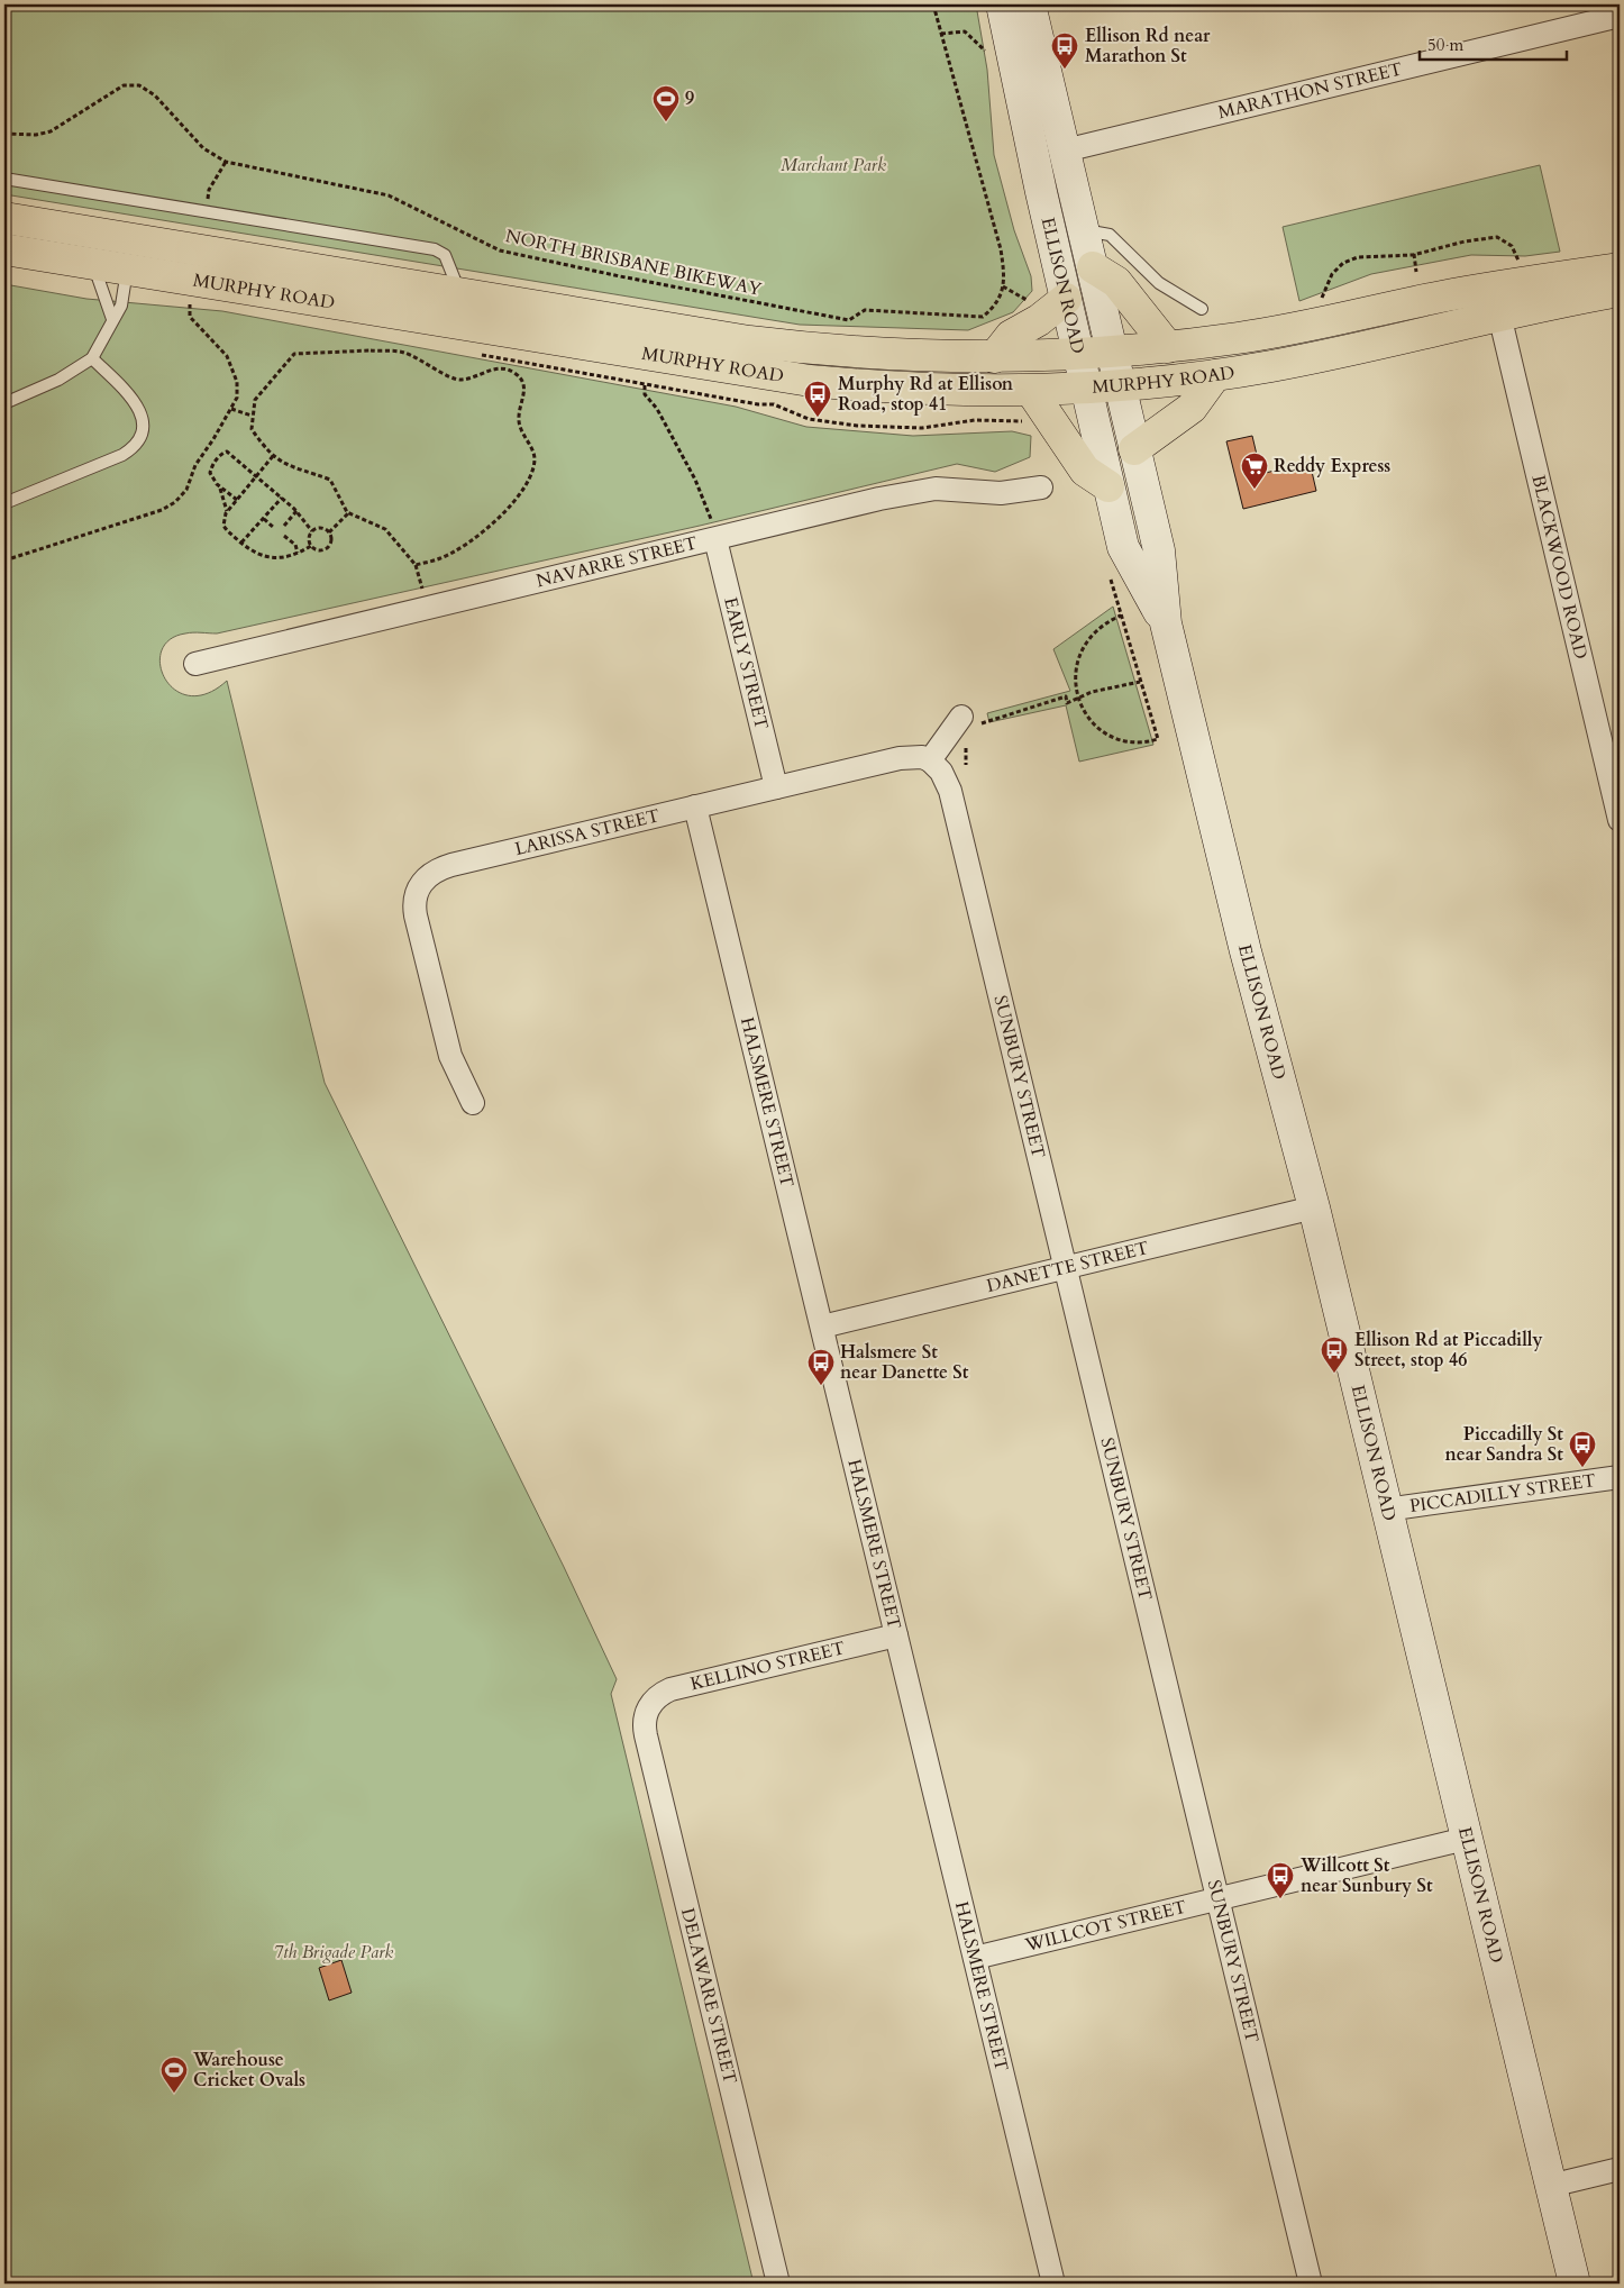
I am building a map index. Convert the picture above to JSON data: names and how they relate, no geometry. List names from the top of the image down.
{
  "streets": {
    "main road": ["MURPHY ROAD"],
    "street": [
      "MARATHON STREET",
      "ELLISON ROAD",
      "NAVARRE STREET",
      "BLACKWOOD ROAD",
      "EARLY STREET",
      "LARISSA STREET",
      "SUNBURY STREET",
      "HALSMERE STREET",
      "DANETTE STREET",
      "PICCADILLY STREET",
      "KELLINO STREET",
      "WILLCOT STREET",
      "DELAWARE STREET"
    ],
    "path": ["NORTH BRISBANE BIKEWAY"]
  },
  "crossings": [
    ["MARATHON STREET", "ELLISON ROAD"],
    ["ELLISON ROAD", "MURPHY ROAD"],
    ["ELLISON ROAD", "DANETTE STREET"],
    ["ELLISON ROAD", "PICCADILLY STREET"],
    ["ELLISON ROAD", "WILLCOT STREET"],
    ["MURPHY ROAD", "BLACKWOOD ROAD"],
    ["NAVARRE STREET", "EARLY STREET"],
    ["EARLY STREET", "LARISSA STREET"],
    ["LARISSA STREET", "SUNBURY STREET"],
    ["LARISSA STREET", "HALSMERE STREET"],
    ["SUNBURY STREET", "DANETTE STREET"],
    ["SUNBURY STREET", "WILLCOT STREET"],
    ["HALSMERE STREET", "DANETTE STREET"],
    ["HALSMERE STREET", "KELLINO STREET"],
    ["HALSMERE STREET", "WILLCOT STREET"],
    ["KELLINO STREET", "DELAWARE STREET"]
  ],
  "parks": ["Marchant Park", "7th Brigade Park"],
  "places": {
    "bus stop": [
      "Ellison Rd near Marathon St",
      "Murphy Rd at Ellison Road, stop 41",
      "Ellison Rd at Piccadilly Street, stop 46",
      "Halsmere St near Danette St",
      "Piccadilly St near Sandra St",
      "Willcott St near Sunbury St"
    ],
    "sports": ["9", "Warehouse Cricket Ovals"],
    "supermarket": ["Reddy Express"]
  },
  "scale_bar": "50 m"
}
